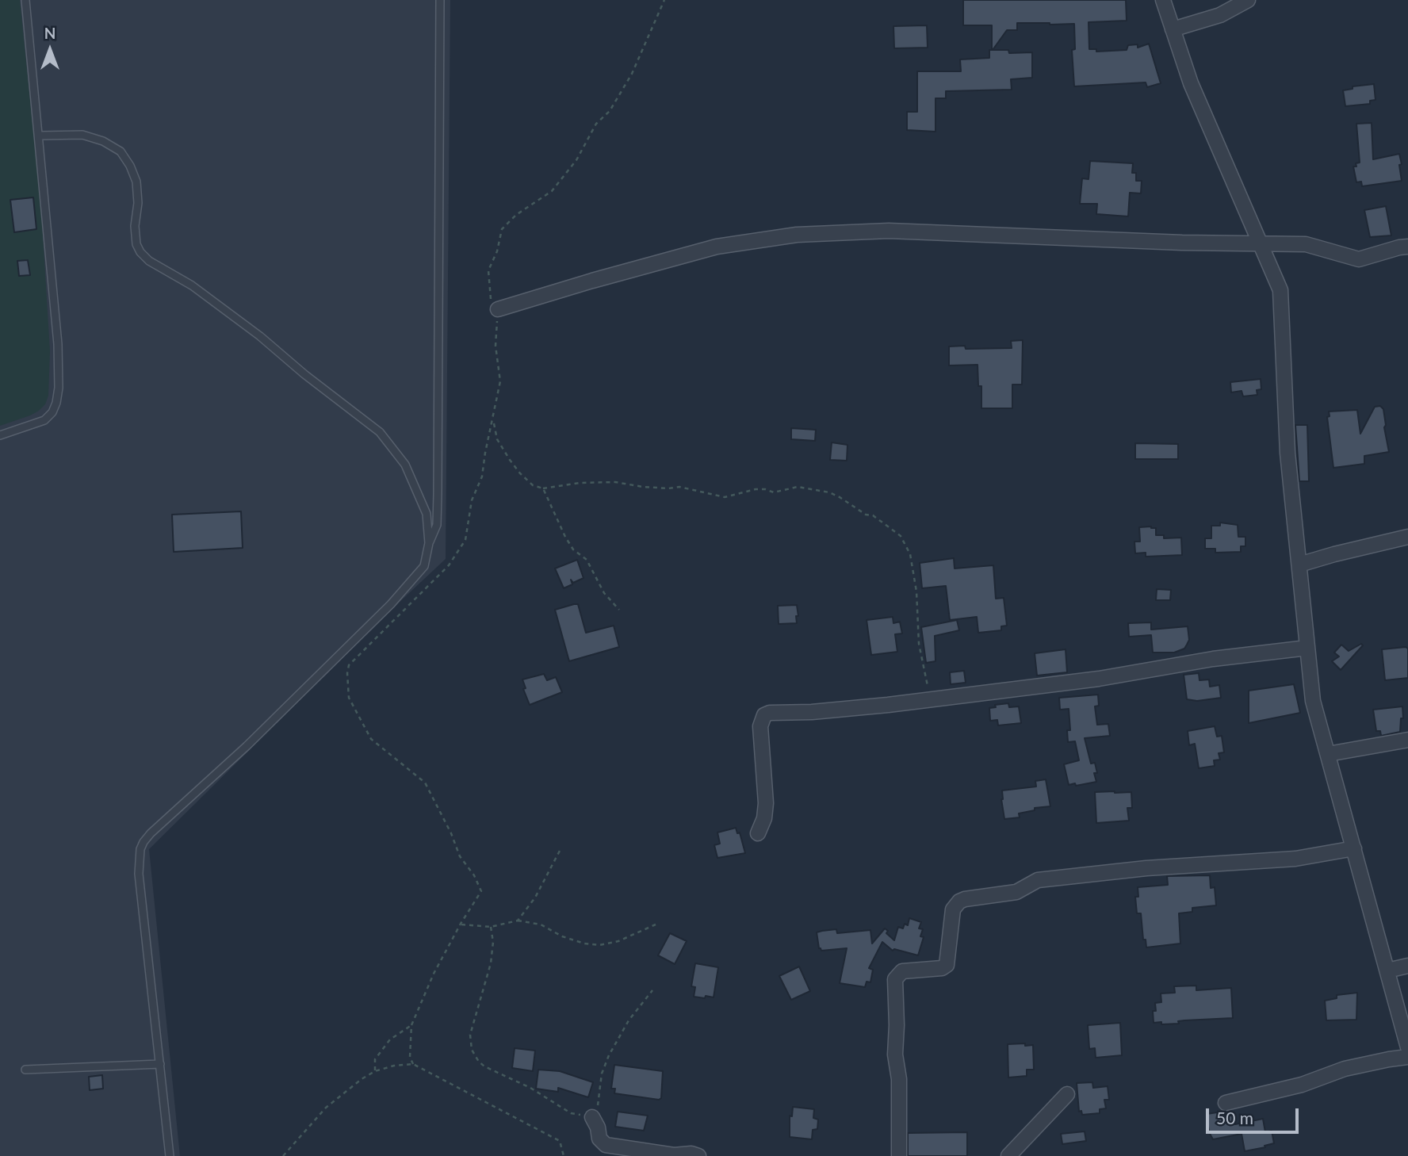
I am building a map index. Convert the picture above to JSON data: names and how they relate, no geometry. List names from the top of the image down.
{
  "scale_bar": "50 m",
  "north": "top"
}
